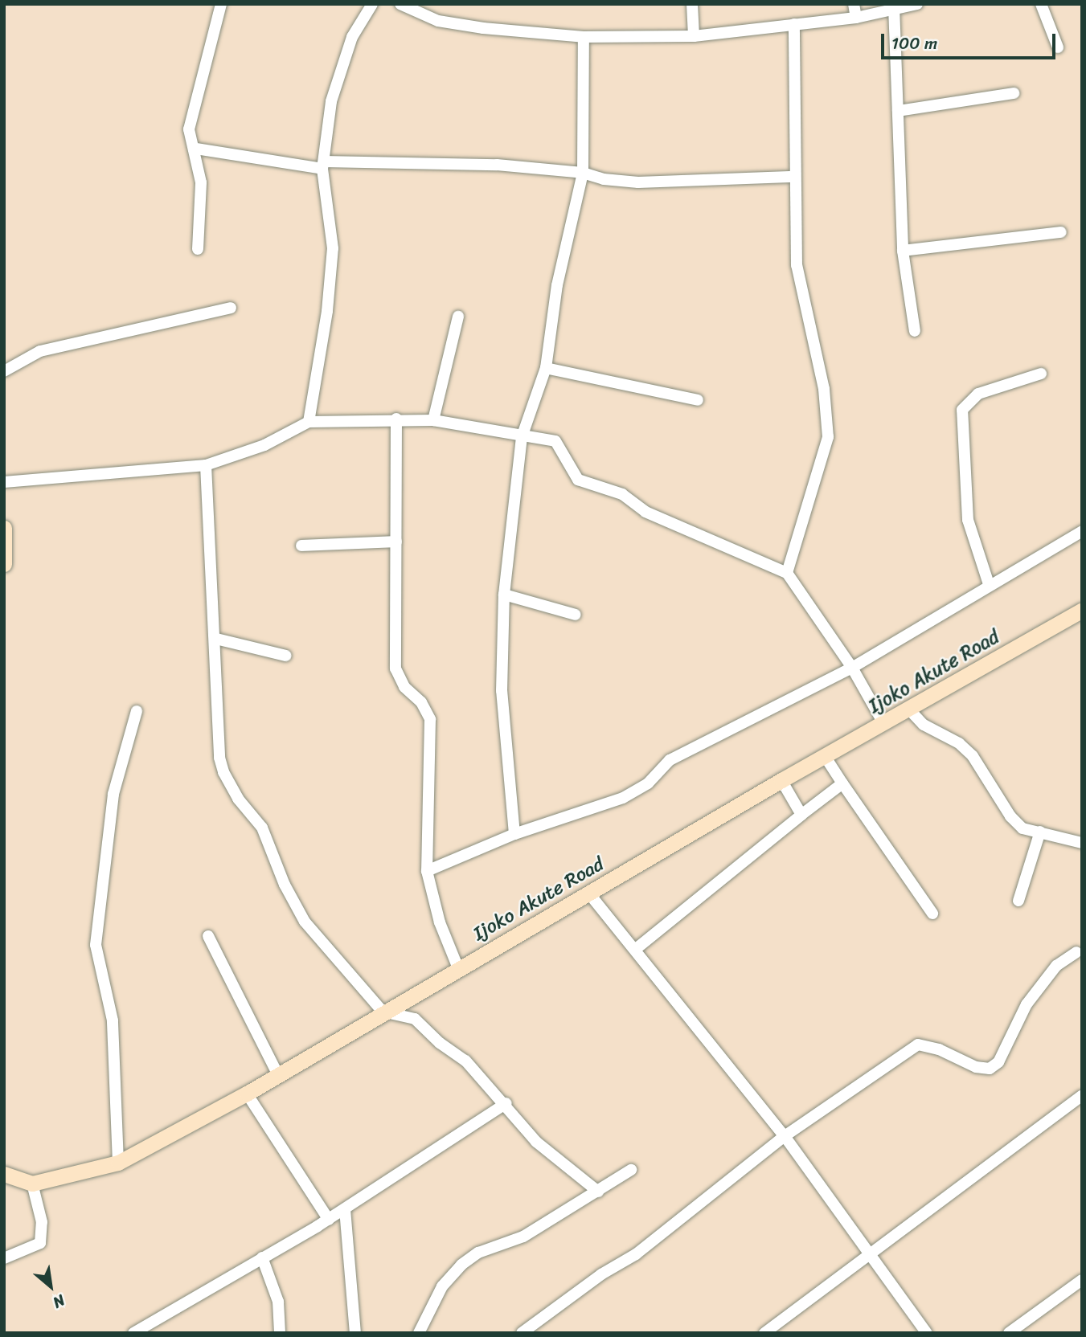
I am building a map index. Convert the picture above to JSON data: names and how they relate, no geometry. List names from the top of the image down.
{
  "streets": {
    "main road": ["Ijoko Akute Road"]
  },
  "scale_bar": "100 m",
  "north": "bottom right"
}
